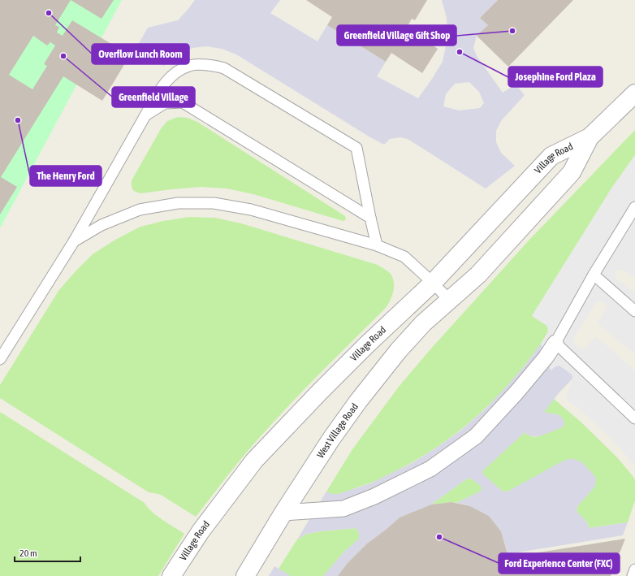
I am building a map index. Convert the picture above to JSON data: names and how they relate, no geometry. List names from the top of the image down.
{
  "streets": {
    "street": ["Village Road", "West Village Road"]
  },
  "crossings": [
    ["Village Road", "West Village Road"]
  ],
  "places": [
    "Overflow Lunch Room",
    "Greenfield Village Gift Shop",
    "Josephine Ford Plaza",
    "Greenfield Village",
    "The Henry Ford",
    "Ford Experience Center (FXC)"
  ],
  "scale_bar": "20 m"
}
